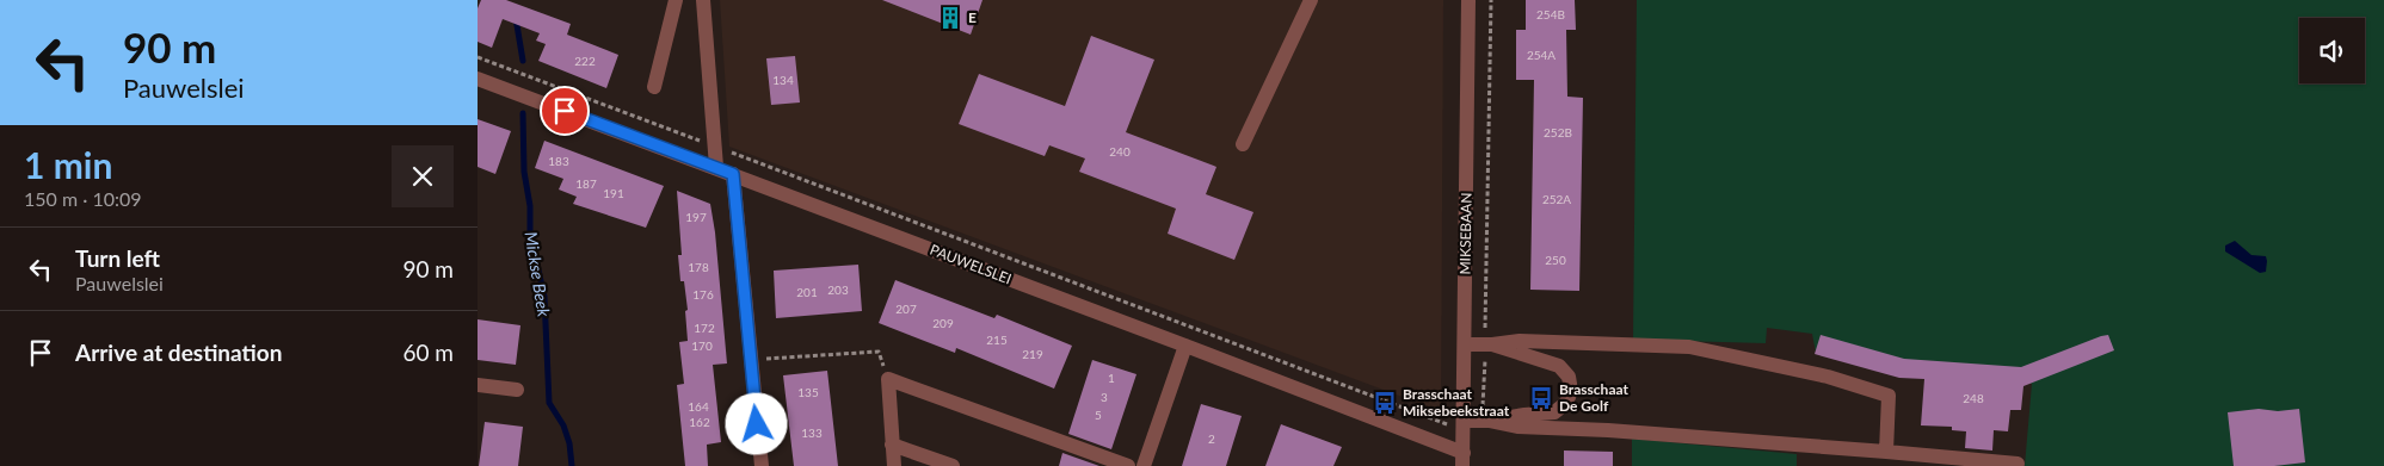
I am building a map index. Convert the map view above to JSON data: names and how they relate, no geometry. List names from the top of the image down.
{
  "streets": {
    "street": ["MIKSEBAAN", "PAUWELSLEI"]
  },
  "crossings": [
    ["MIKSEBAAN", "PAUWELSLEI"]
  ],
  "water": ["Mickse Beek"],
  "places": {
    "building": ["E"],
    "bus stop": ["Brasschaat De Golf", "Brasschaat Miksebeekstraat"]
  },
  "house_numbers": [
    "254B",
    "254A",
    "222",
    "134",
    "252B",
    "240",
    "183",
    "187",
    "191",
    "252A",
    "197",
    "250",
    "178",
    "203",
    "201",
    "176",
    "207",
    "209",
    "172",
    "215",
    "170",
    "219",
    "1",
    "135",
    "3",
    "248",
    "164",
    "5",
    "162",
    "133",
    "2"
  ],
  "page": {
    "turn": ["90 m", "Pauwelslei"],
    "heading": ["1 min", "150 m · 10:09"],
    "list": [
      {
        "name": "Turn left",
        "note": "Pauwelslei",
        "value": "90 m"
      },
      {
        "name": "Arrive at destination",
        "value": "60 m"
      }
    ]
  }
}
